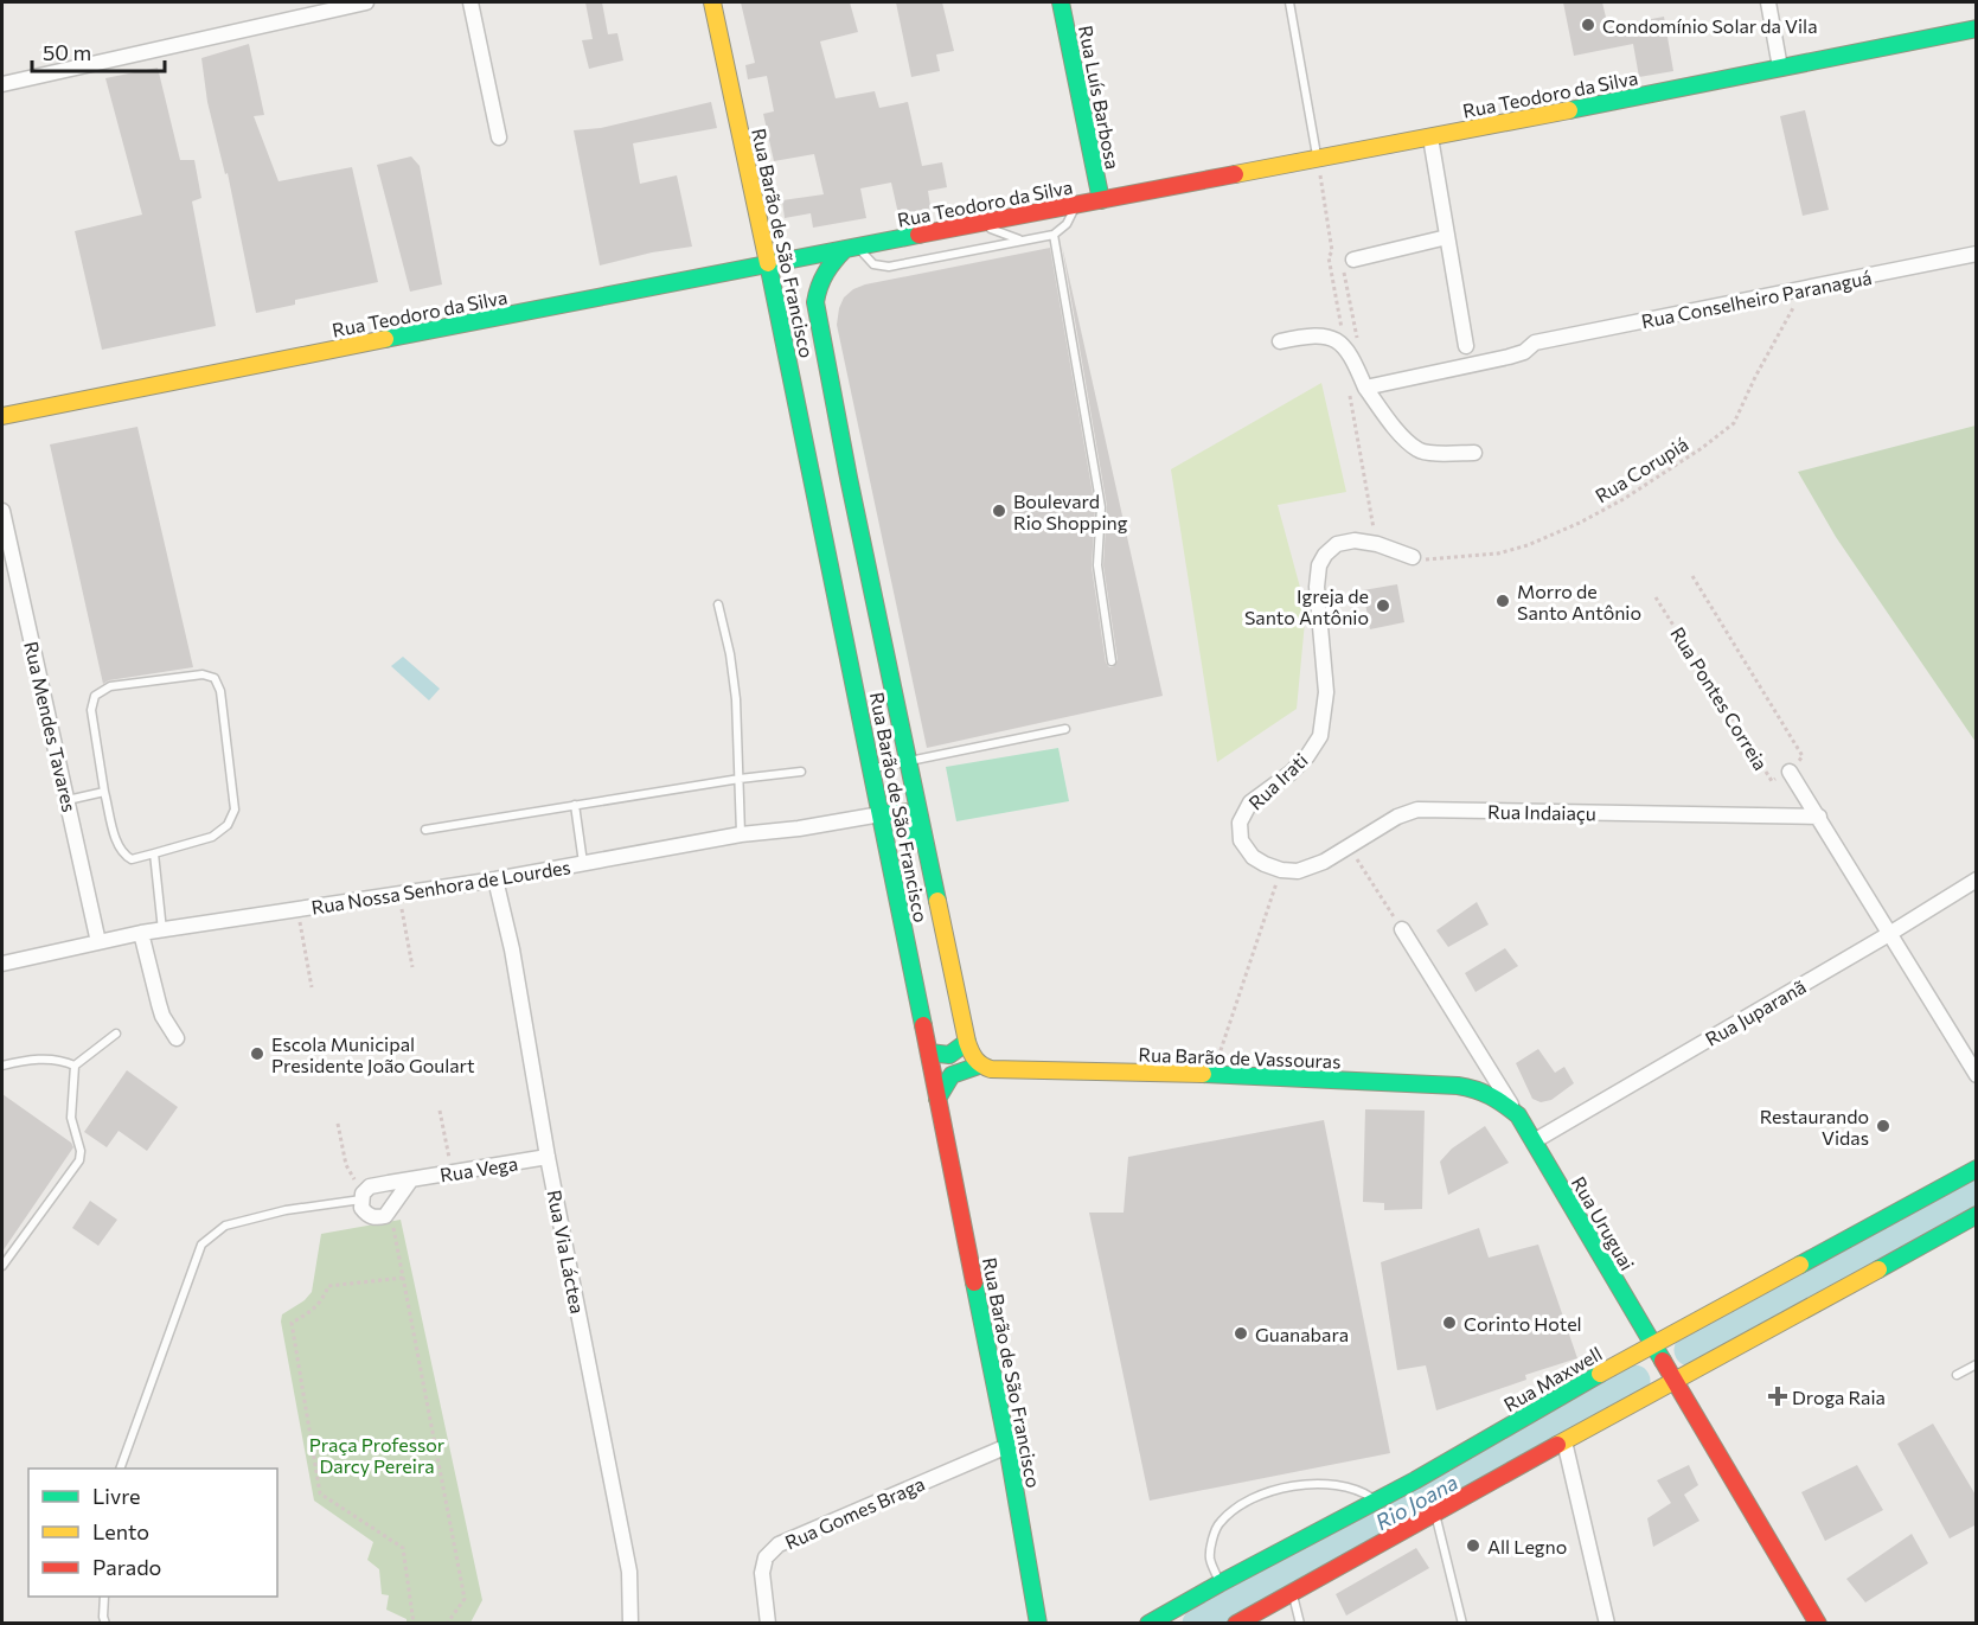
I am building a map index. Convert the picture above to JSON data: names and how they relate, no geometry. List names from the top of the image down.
{
  "streets": {
    "main road": [
      "Rua Teodoro da Silva",
      "Rua Luís Barbosa",
      "Rua Barão de São Francisco",
      "Rua Barão de Vassouras",
      "Rua Uruguai",
      "Rua Maxwell"
    ],
    "street": [
      "Rua Conselheiro Paranaguá",
      "Rua Pontes Correia",
      "Rua Mendes Tavares",
      "Rua Irati",
      "Rua Indaiaçu",
      "Rua Nossa Senhora de Lourdes",
      "Rua Juparanã",
      "Rua Vega",
      "Rua Via Láctea",
      "Rua Gomes Braga"
    ],
    "path": ["Rua Corupiá"]
  },
  "crossings": [
    ["Rua Teodoro da Silva", "Rua Luís Barbosa"],
    ["Rua Teodoro da Silva", "Rua Barão de São Francisco"],
    ["Rua Barão de São Francisco", "Rua Nossa Senhora de Lourdes"],
    ["Rua Barão de São Francisco", "Rua Gomes Braga"],
    ["Rua Conselheiro Paranaguá", "Rua Corupiá"],
    ["Rua Corupiá", "Rua Irati"],
    ["Rua Pontes Correia", "Rua Indaiaçu"],
    ["Rua Pontes Correia", "Rua Juparanã"],
    ["Rua Mendes Tavares", "Rua Nossa Senhora de Lourdes"],
    ["Rua Irati", "Rua Indaiaçu"],
    ["Rua Nossa Senhora de Lourdes", "Rua Via Láctea"],
    ["Rua Juparanã", "Rua Uruguai"],
    ["Rua Barão de Vassouras", "Rua Uruguai"],
    ["Rua Vega", "Rua Via Láctea"],
    ["Rua Uruguai", "Rua Maxwell"]
  ],
  "water": ["Rio Joana"],
  "parks": ["Praça Professor Darcy Pereira"],
  "places": {
    "other": [
      "Condomínio Solar da Vila",
      "Boulevard Rio Shopping",
      "Morro de Santo Antônio",
      "Igreja de Santo Antônio",
      "Escola Municipal Presidente João Goulart",
      "Restaurando Vidas",
      "Corinto Hotel",
      "Guanabara",
      "All Legno"
    ],
    "health": ["Droga Raia"]
  },
  "legend": ["Livre", "Lento", "Parado"],
  "scale_bar": "50 m"
}
